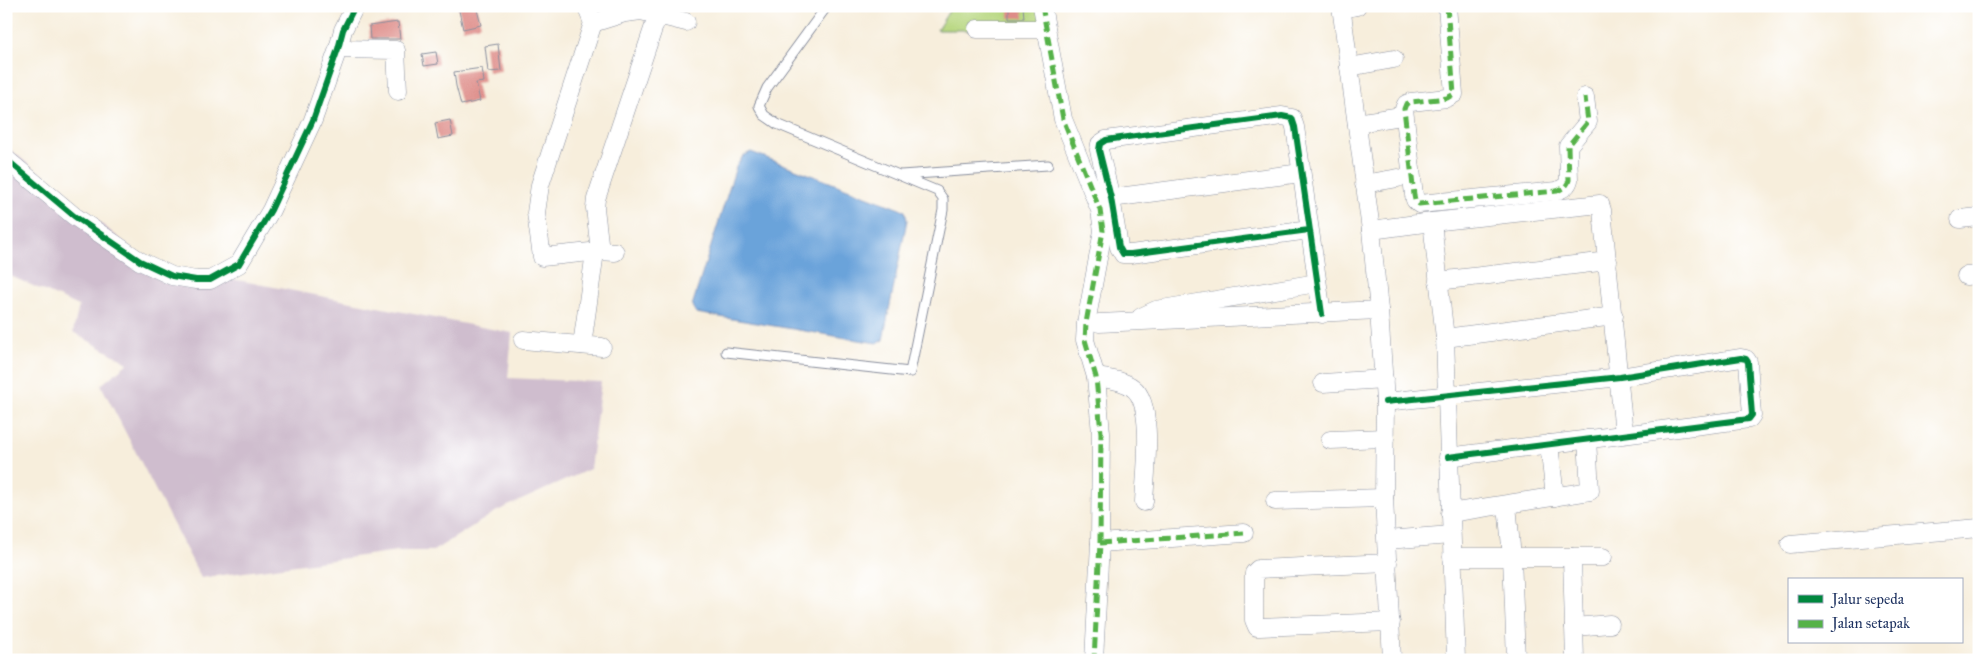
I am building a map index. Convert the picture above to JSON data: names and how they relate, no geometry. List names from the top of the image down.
{
  "legend": ["Jalur sepeda", "Jalan setapak"]
}
